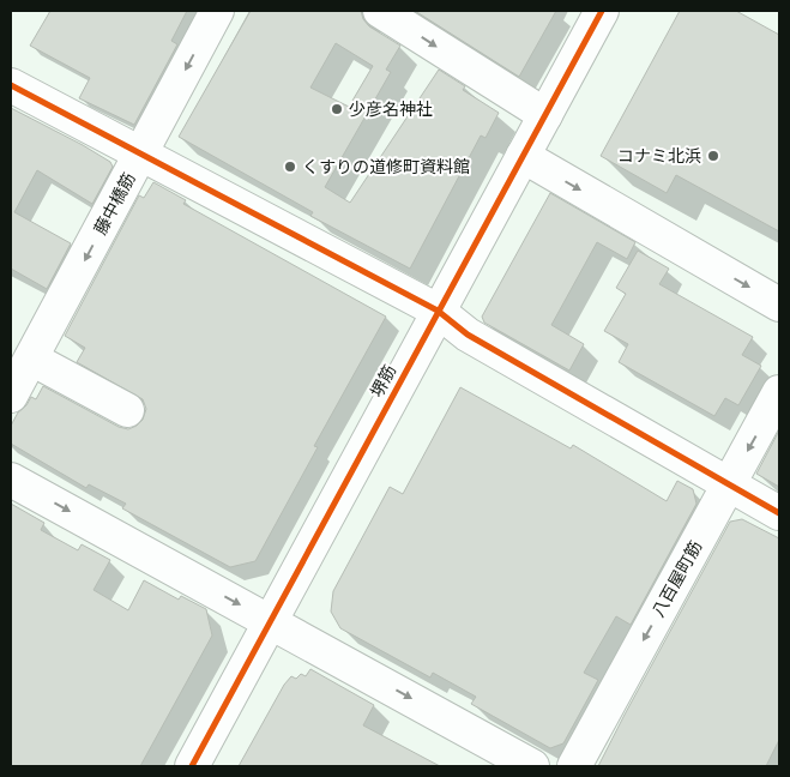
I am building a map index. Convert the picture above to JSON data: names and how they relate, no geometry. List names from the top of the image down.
{
  "streets": {
    "street": ["藤中橋筋", "堺筋", "八百屋町筋"]
  },
  "one_way": ["藤中橋筋", "八百屋町筋"],
  "places": ["少彦名神社", "コナミ北浜", "くすりの道修町資料館"]
}
